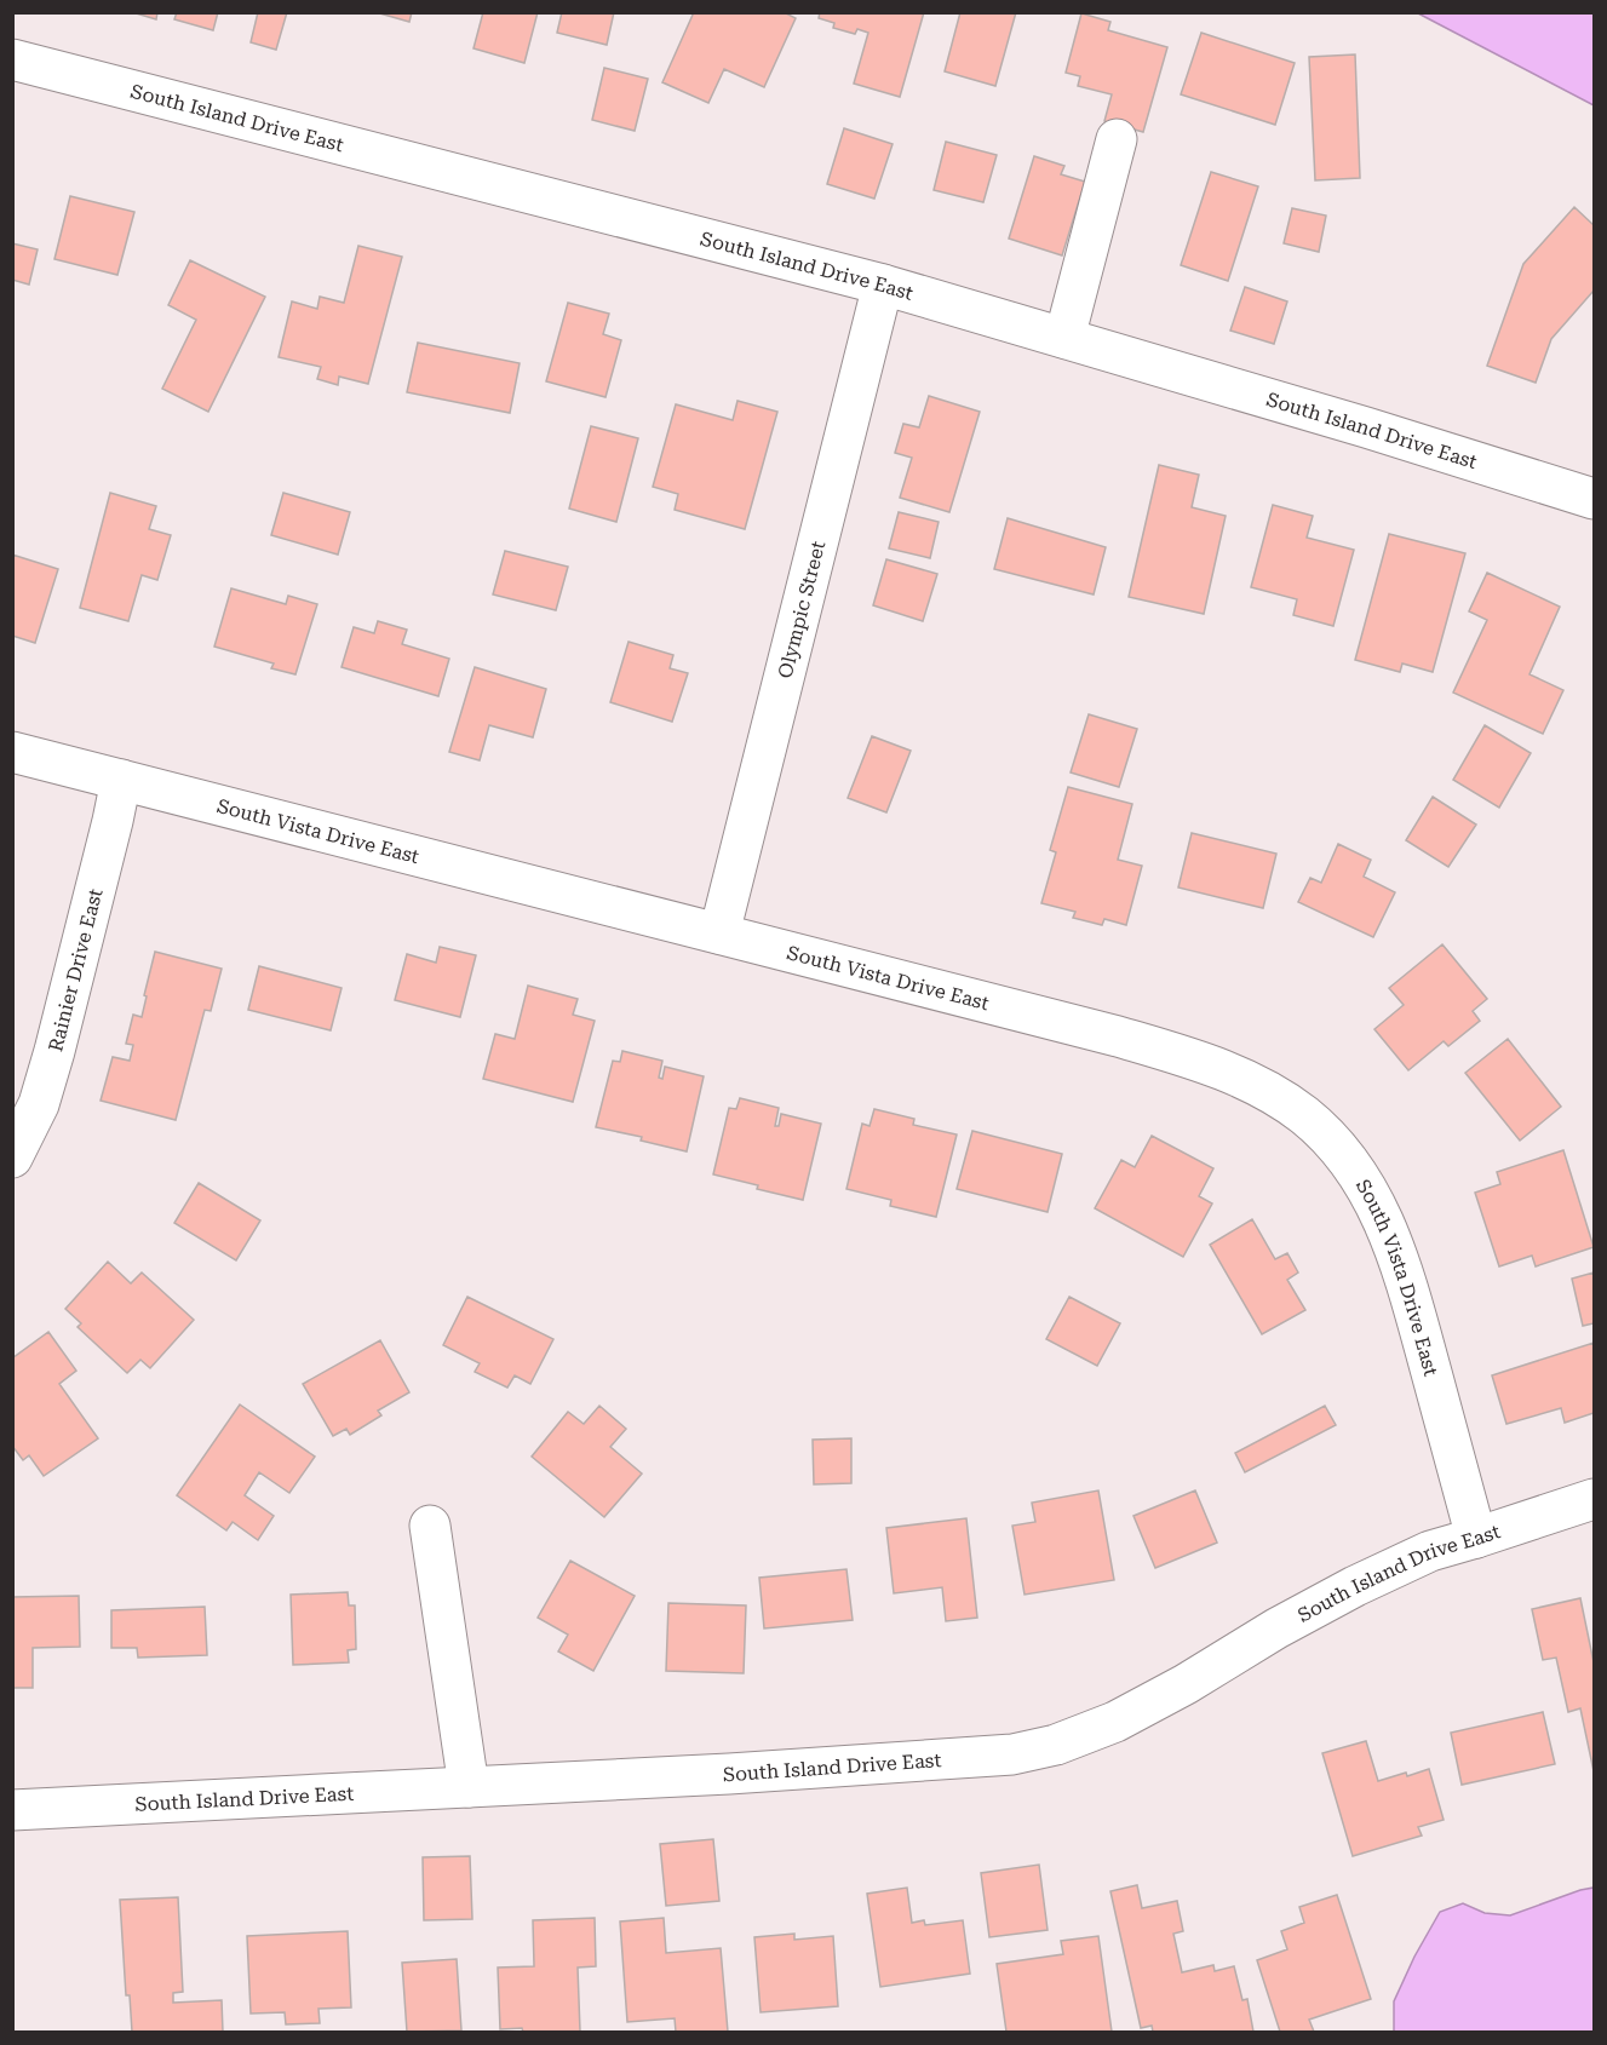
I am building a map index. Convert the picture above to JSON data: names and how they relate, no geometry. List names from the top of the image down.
{
  "streets": {
    "street": [
      "South Island Drive East",
      "Olympic Street",
      "South Vista Drive East",
      "Rainier Drive East"
    ]
  },
  "crossings": [
    ["South Island Drive East", "Olympic Street"],
    ["South Island Drive East", "South Vista Drive East"],
    ["Olympic Street", "South Vista Drive East"],
    ["South Vista Drive East", "Rainier Drive East"]
  ]
}
